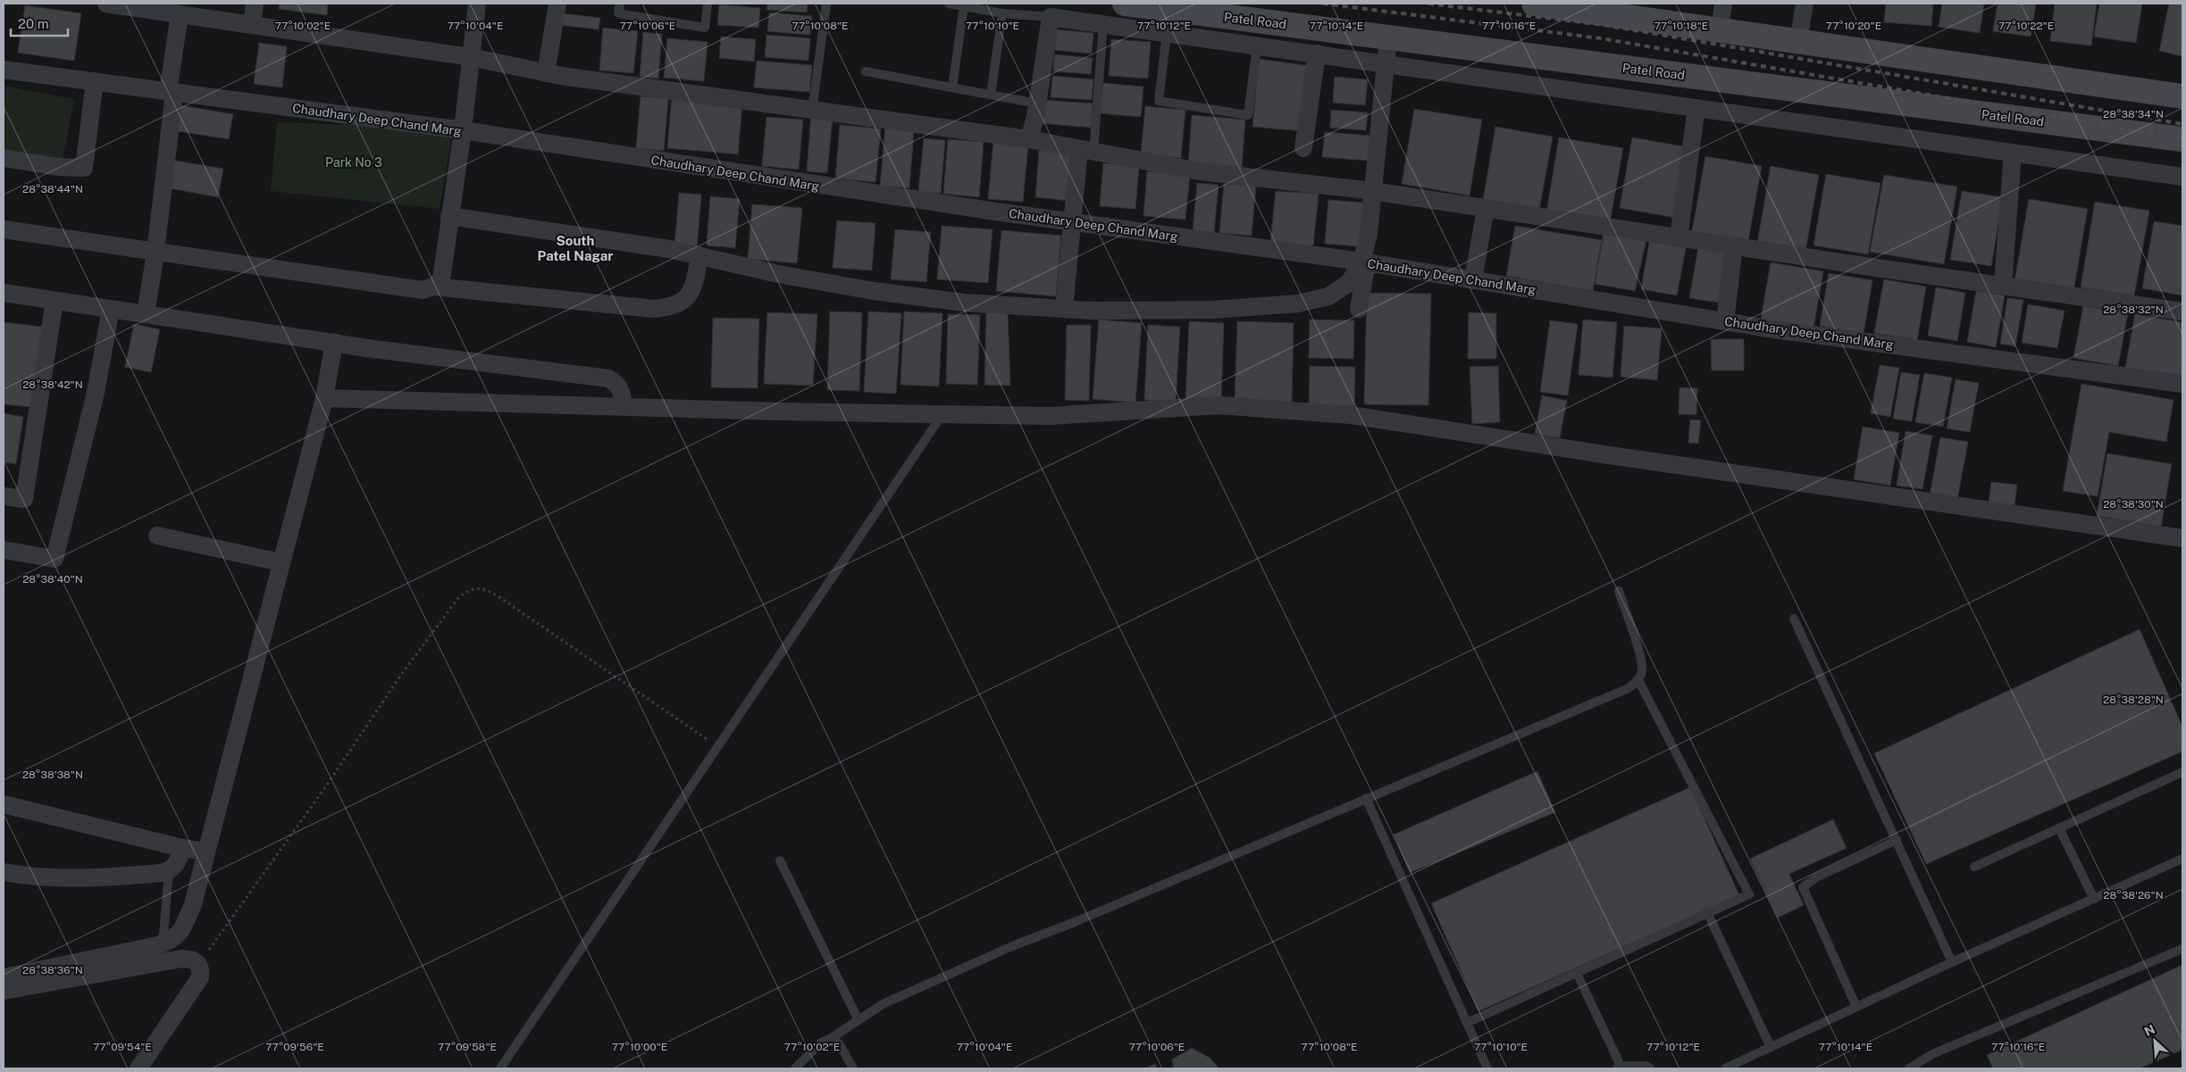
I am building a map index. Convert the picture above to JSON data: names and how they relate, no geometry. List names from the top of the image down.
{
  "streets": {
    "main road": ["Patel Road"],
    "street": ["Chaudhary Deep Chand Marg"]
  },
  "districts": ["South Patel Nagar"],
  "parks": ["Park No 3"],
  "scale_bar": "20 m",
  "north": "top left",
  "coordinates": [
    "77°10'02\"E",
    "77°10'04\"E",
    "77°10'06\"E",
    "77°10'08\"E",
    "77°10'10\"E",
    "77°10'12\"E",
    "77°10'14\"E",
    "77°10'16\"E",
    "77°10'18\"E",
    "77°10'20\"E",
    "77°10'22\"E",
    "28°38'34\"N",
    "28°38'44\"N",
    "28°38'32\"N",
    "28°38'42\"N",
    "28°38'30\"N",
    "28°38'40\"N",
    "28°38'28\"N",
    "28°38'38\"N",
    "28°38'26\"N",
    "28°38'36\"N",
    "77°09'54\"E",
    "77°09'56\"E",
    "77°09'58\"E",
    "77°10'00\"E"
  ]
}
